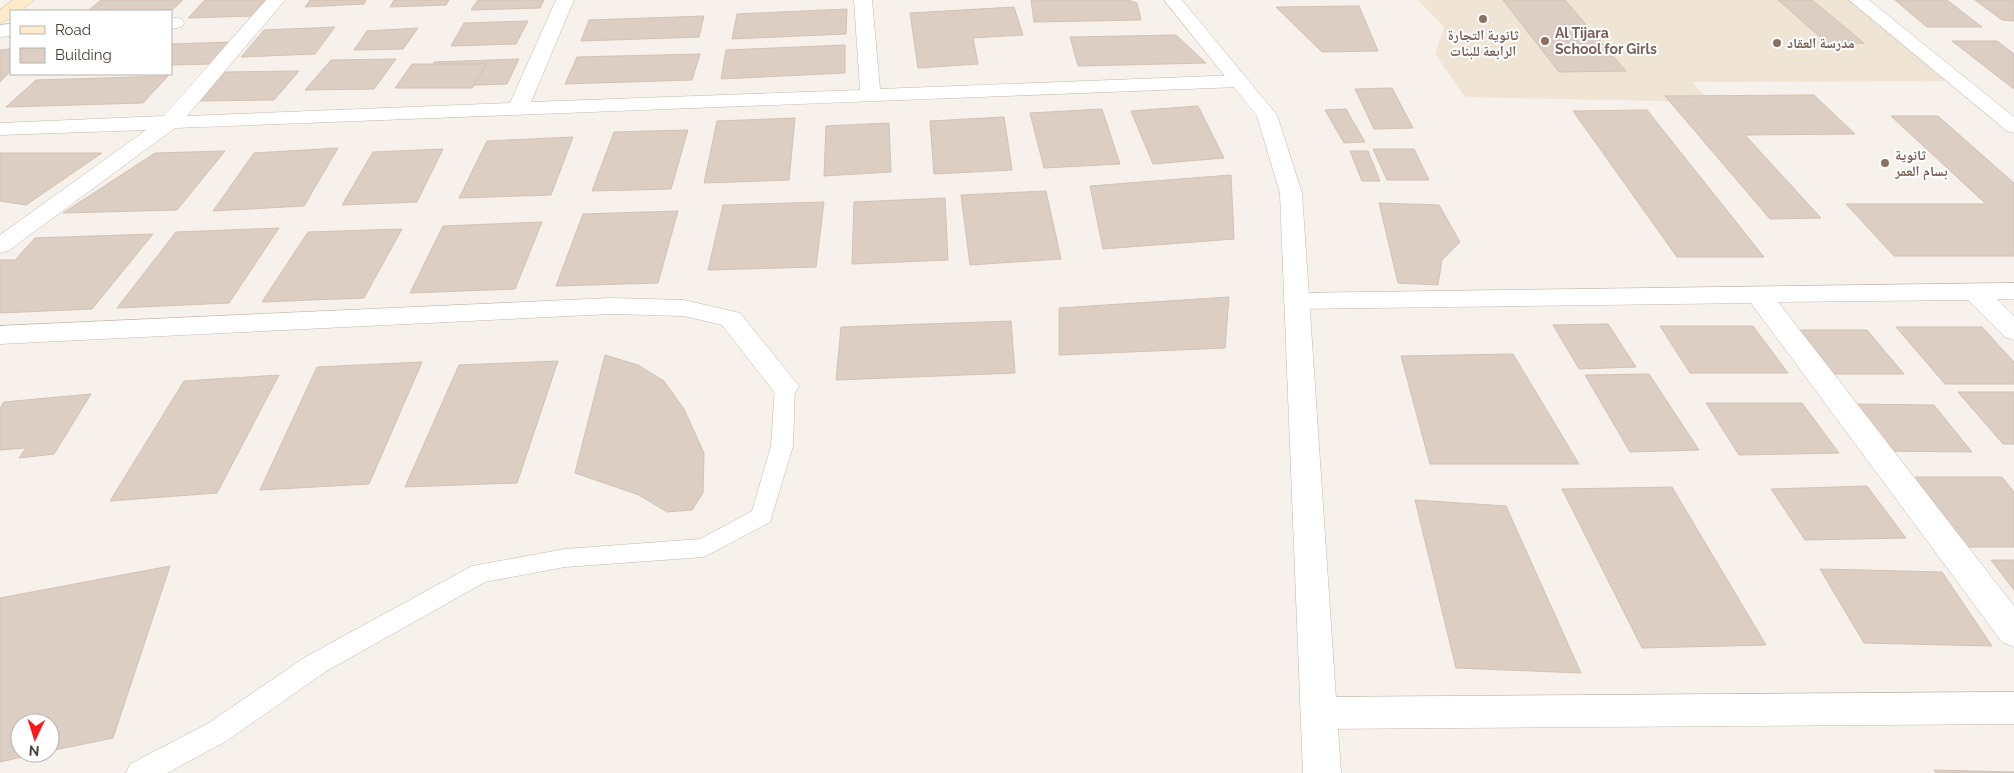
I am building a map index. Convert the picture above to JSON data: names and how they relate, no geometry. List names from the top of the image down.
{
  "places": [
    "ثانوية التجارة الرابعة للبنات",
    "Al Tijara School for Girls",
    "مدرسة العقاد",
    "ثانوية بسام العمر"
  ],
  "legend": ["Road", "Building"],
  "north": "bottom"
}
